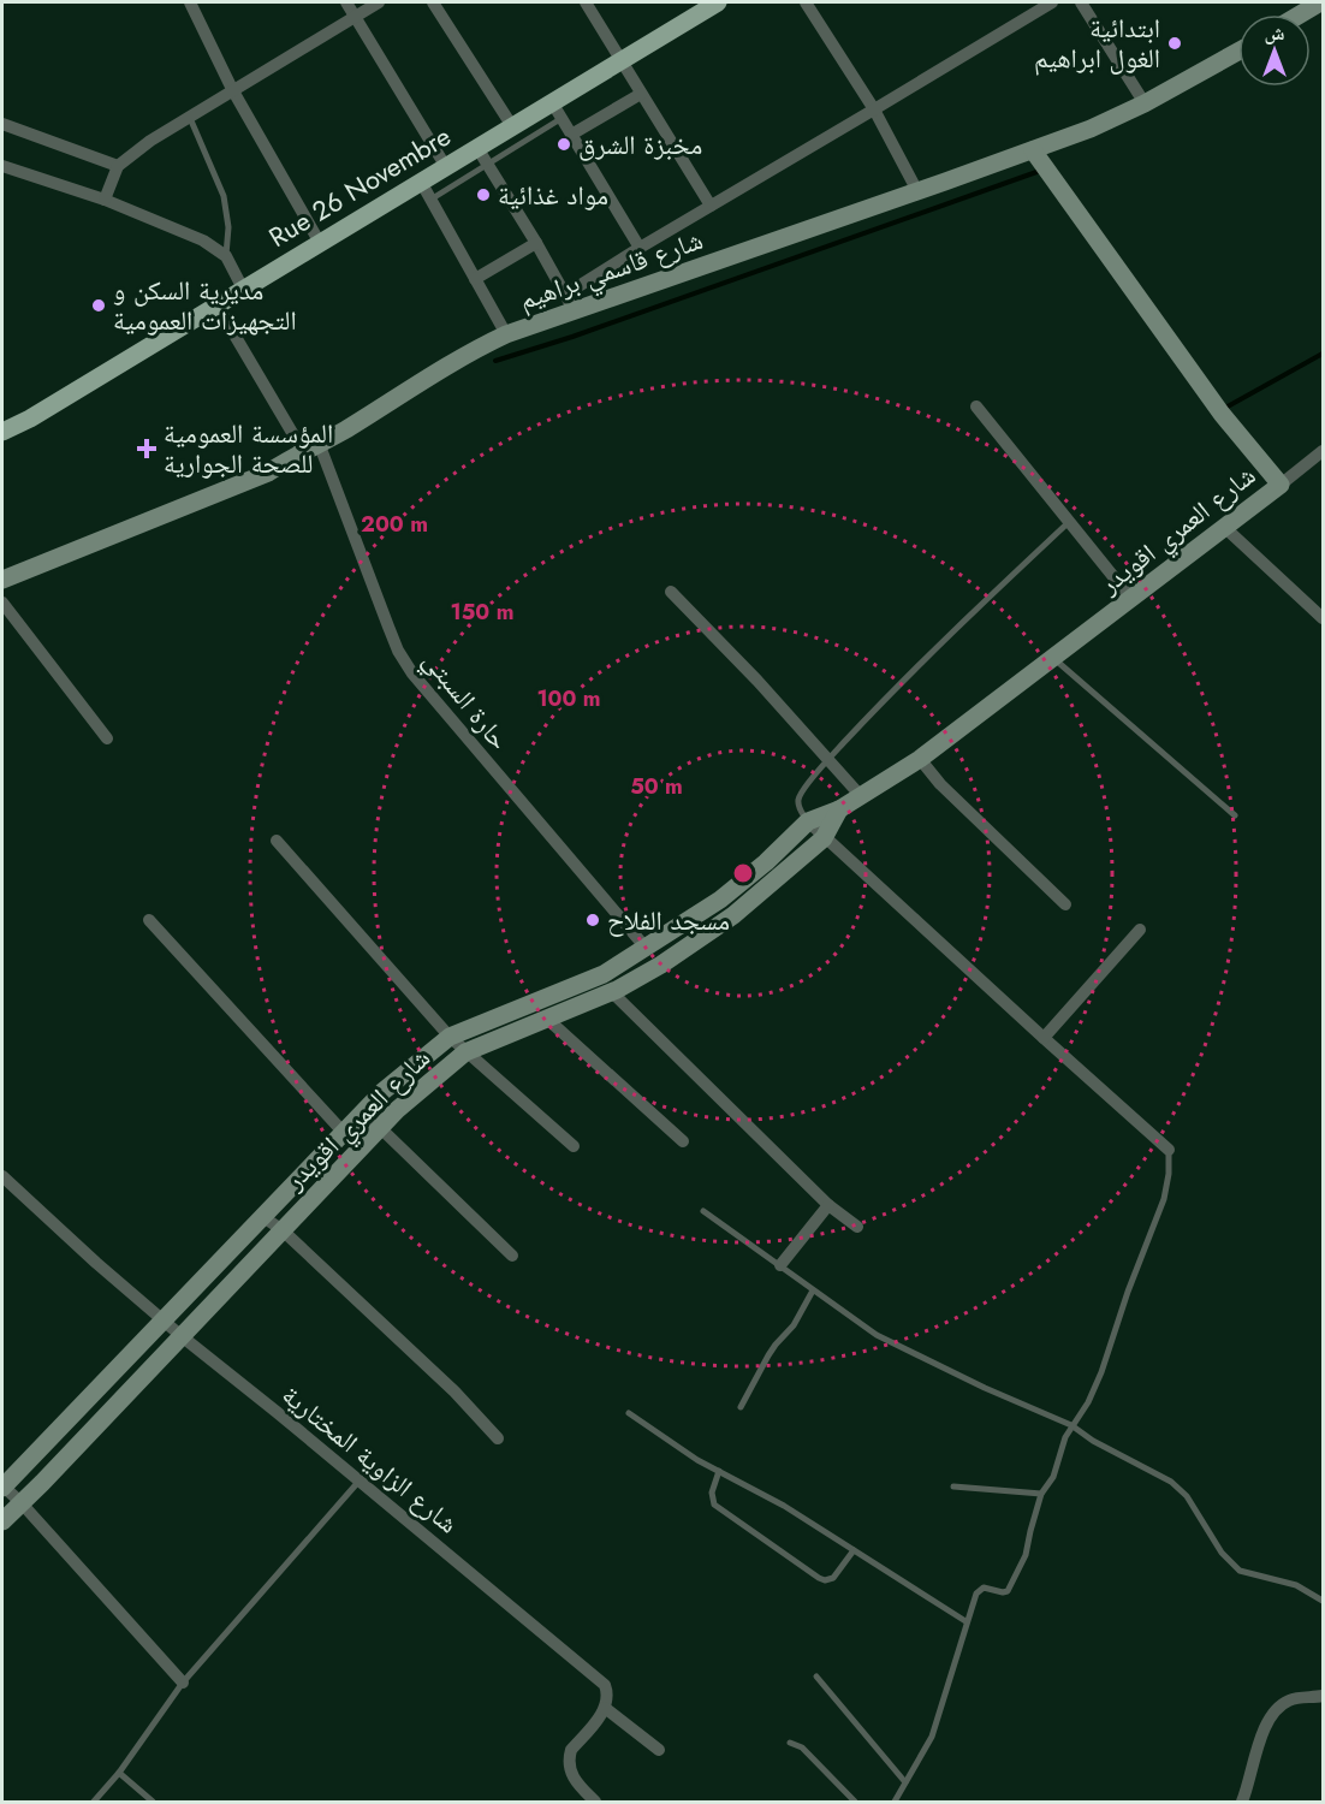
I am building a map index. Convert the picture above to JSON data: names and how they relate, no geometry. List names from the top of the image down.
{
  "streets": {
    "main road": ["Rue 26 Novembre"],
    "street": [
      "شارع قاسمي براهيم",
      "شارع العمري اقويدر",
      "حارة السبتي",
      "شارع الزاوية المختارية"
    ]
  },
  "crossings": [
    ["Rue 26 Novembre", "حارة السبتي"],
    ["شارع قاسمي براهيم", "شارع العمري اقويدر"],
    ["شارع قاسمي براهيم", "حارة السبتي"],
    ["شارع العمري اقويدر", "حارة السبتي"],
    ["شارع العمري اقويدر", "شارع الزاوية المختارية"]
  ],
  "places": {
    "other": [
      "ابتدائية الغول ابراهيم",
      "مخبزة الشرق",
      "مواد غذائية",
      "مديرية السكن و التجهيزات العمومية",
      "مسجد الفلاح"
    ],
    "health": ["المؤسسة العمومية للصحة الجوارية"]
  },
  "north": "top",
  "rings": [
    "200 m",
    "150 m",
    "100 m",
    "50 m"
  ]
}
